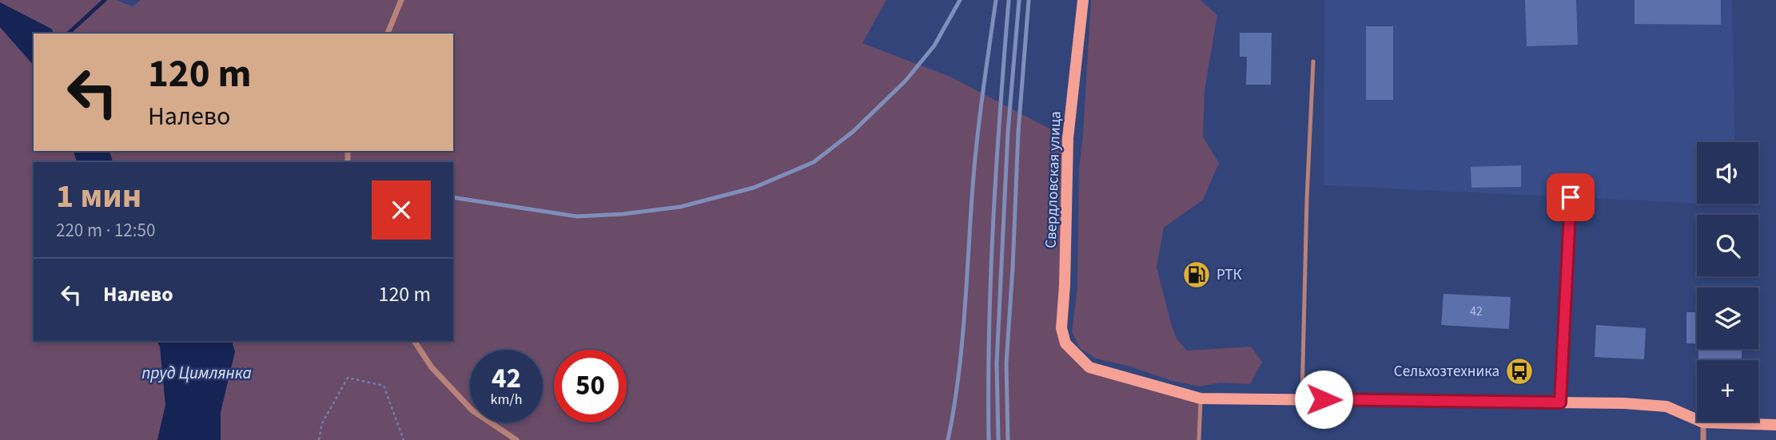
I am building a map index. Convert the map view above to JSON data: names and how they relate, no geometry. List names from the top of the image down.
{
  "streets": {
    "main road": ["Свердловская улица"]
  },
  "water": ["пруд Цимлянка"],
  "places": {
    "fuel station": ["РТК"],
    "bus stop": ["Сельхозтехника"]
  },
  "house_numbers": ["42"],
  "page": {
    "turn": ["120 m", "Налево"],
    "map_buttons": "+",
    "heading": ["1 мин", "220 m · 12:50"],
    "list": [
      {
        "name": "Налево",
        "value": "120 m"
      }
    ],
    "speed": "42 km/h",
    "limit": "50"
  }
}
